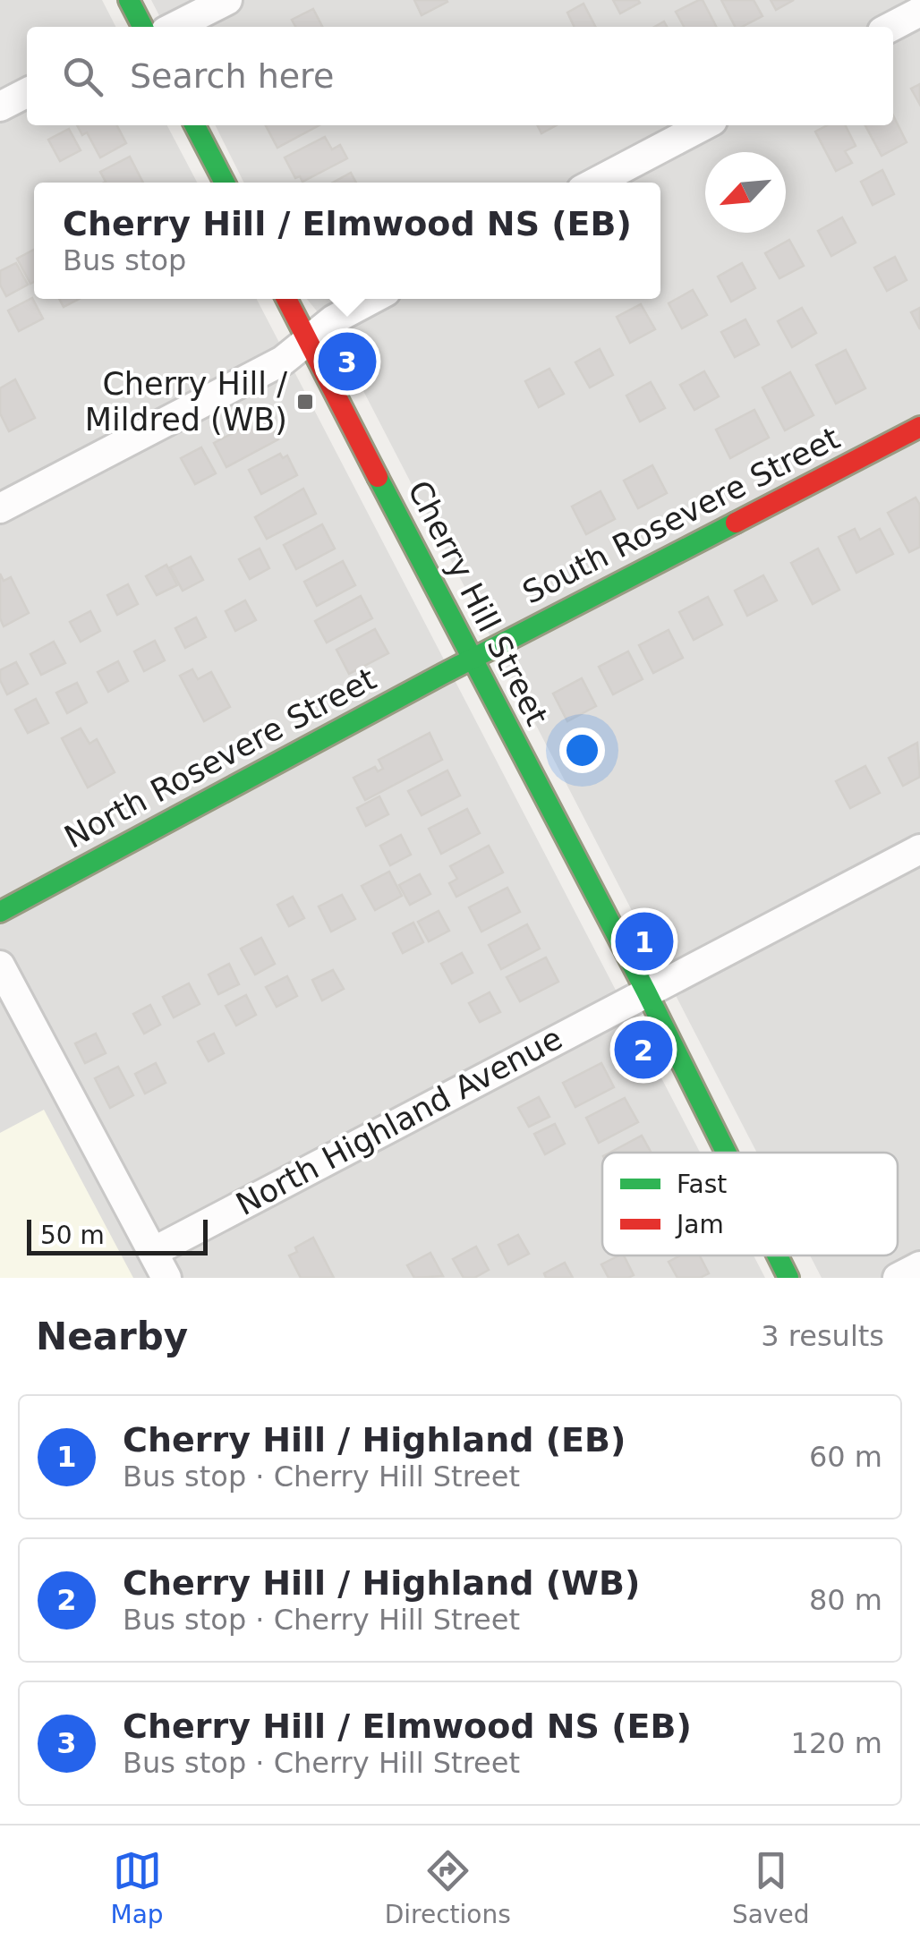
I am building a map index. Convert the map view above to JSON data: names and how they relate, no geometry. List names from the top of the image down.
{
  "streets": {
    "street": [
      "South Rosevere Street",
      "Cherry Hill Street",
      "North Rosevere Street",
      "North Highland Avenue"
    ]
  },
  "crossings": [
    ["South Rosevere Street", "Cherry Hill Street"],
    ["South Rosevere Street", "North Rosevere Street"],
    ["Cherry Hill Street", "North Rosevere Street"],
    ["Cherry Hill Street", "North Highland Avenue"]
  ],
  "places": {
    "transit": ["Cherry Hill / Mildred (WB)"]
  },
  "legend": ["Fast", "Jam"],
  "scale_bar": "50 m",
  "north": "bottom left",
  "page": {
    "search": "Search here",
    "popup": ["Cherry Hill / Elmwood NS (EB)", "Bus stop"],
    "pins": ["3", "1", "2"],
    "scale": "50 m",
    "heading": ["Nearby", "3 results"],
    "list": [
      {
        "mark": "1",
        "name": "Cherry Hill / Highland (EB)",
        "note": "Bus stop · Cherry Hill Street",
        "value": "60 m"
      },
      {
        "mark": "2",
        "name": "Cherry Hill / Highland (WB)",
        "note": "Bus stop · Cherry Hill Street",
        "value": "80 m"
      },
      {
        "mark": "3",
        "name": "Cherry Hill / Elmwood NS (EB)",
        "note": "Bus stop · Cherry Hill Street",
        "value": "120 m"
      }
    ],
    "nav": ["Map", "Directions", "Saved"]
  }
}
